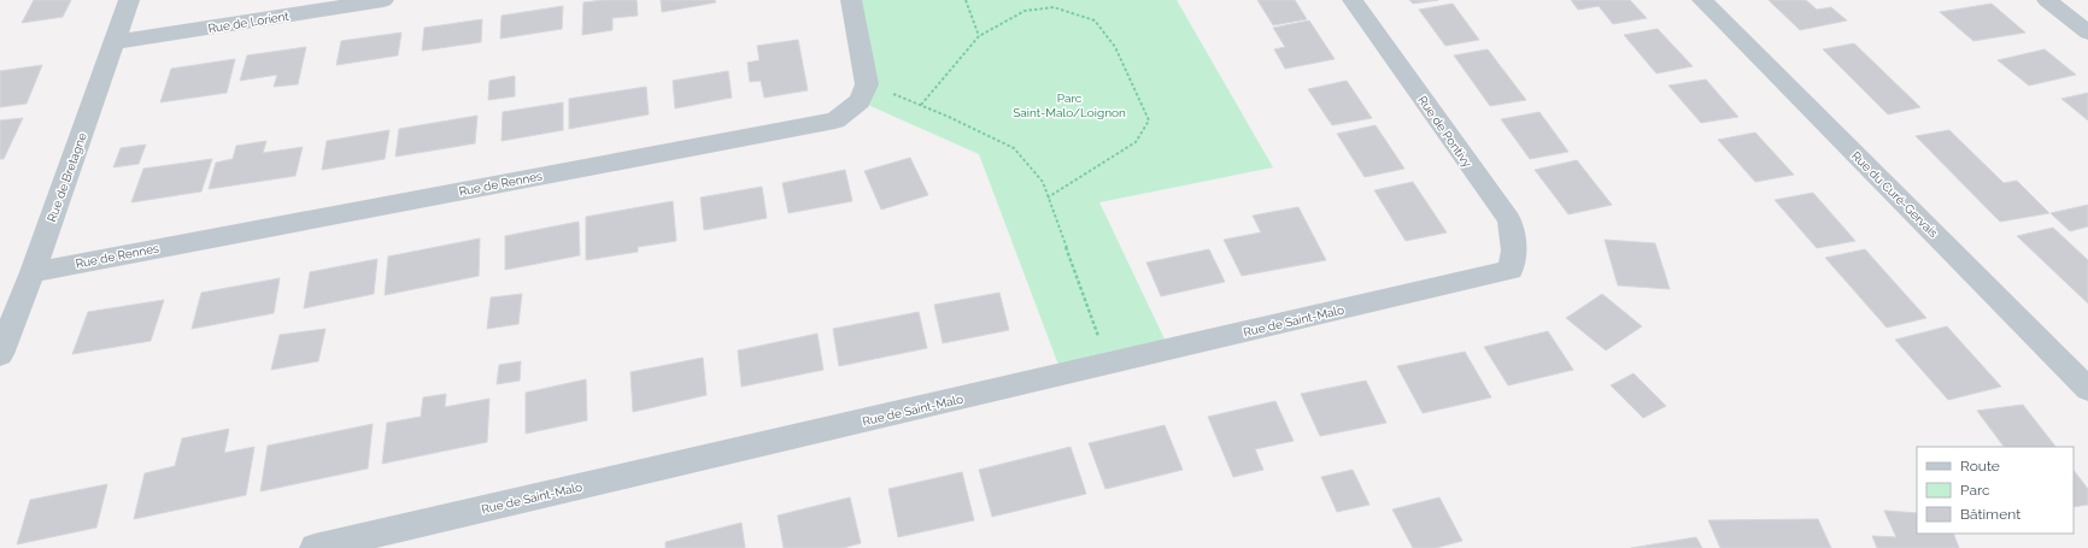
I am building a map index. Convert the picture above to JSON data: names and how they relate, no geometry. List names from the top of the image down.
{
  "streets": {
    "street": [
      "Rue de Lorient",
      "Rue de Pontivy",
      "Rue de Bretagne",
      "Rue de Rennes",
      "Rue du Curé-Gervais",
      "Rue de Saint-Malo"
    ]
  },
  "crossings": [
    ["Rue de Lorient", "Rue de Bretagne"],
    ["Rue de Pontivy", "Rue de Saint-Malo"],
    ["Rue de Bretagne", "Rue de Rennes"]
  ],
  "parks": ["Parc Saint-Malo/Loignon"],
  "legend": ["Route", "Parc", "Bâtiment"]
}
